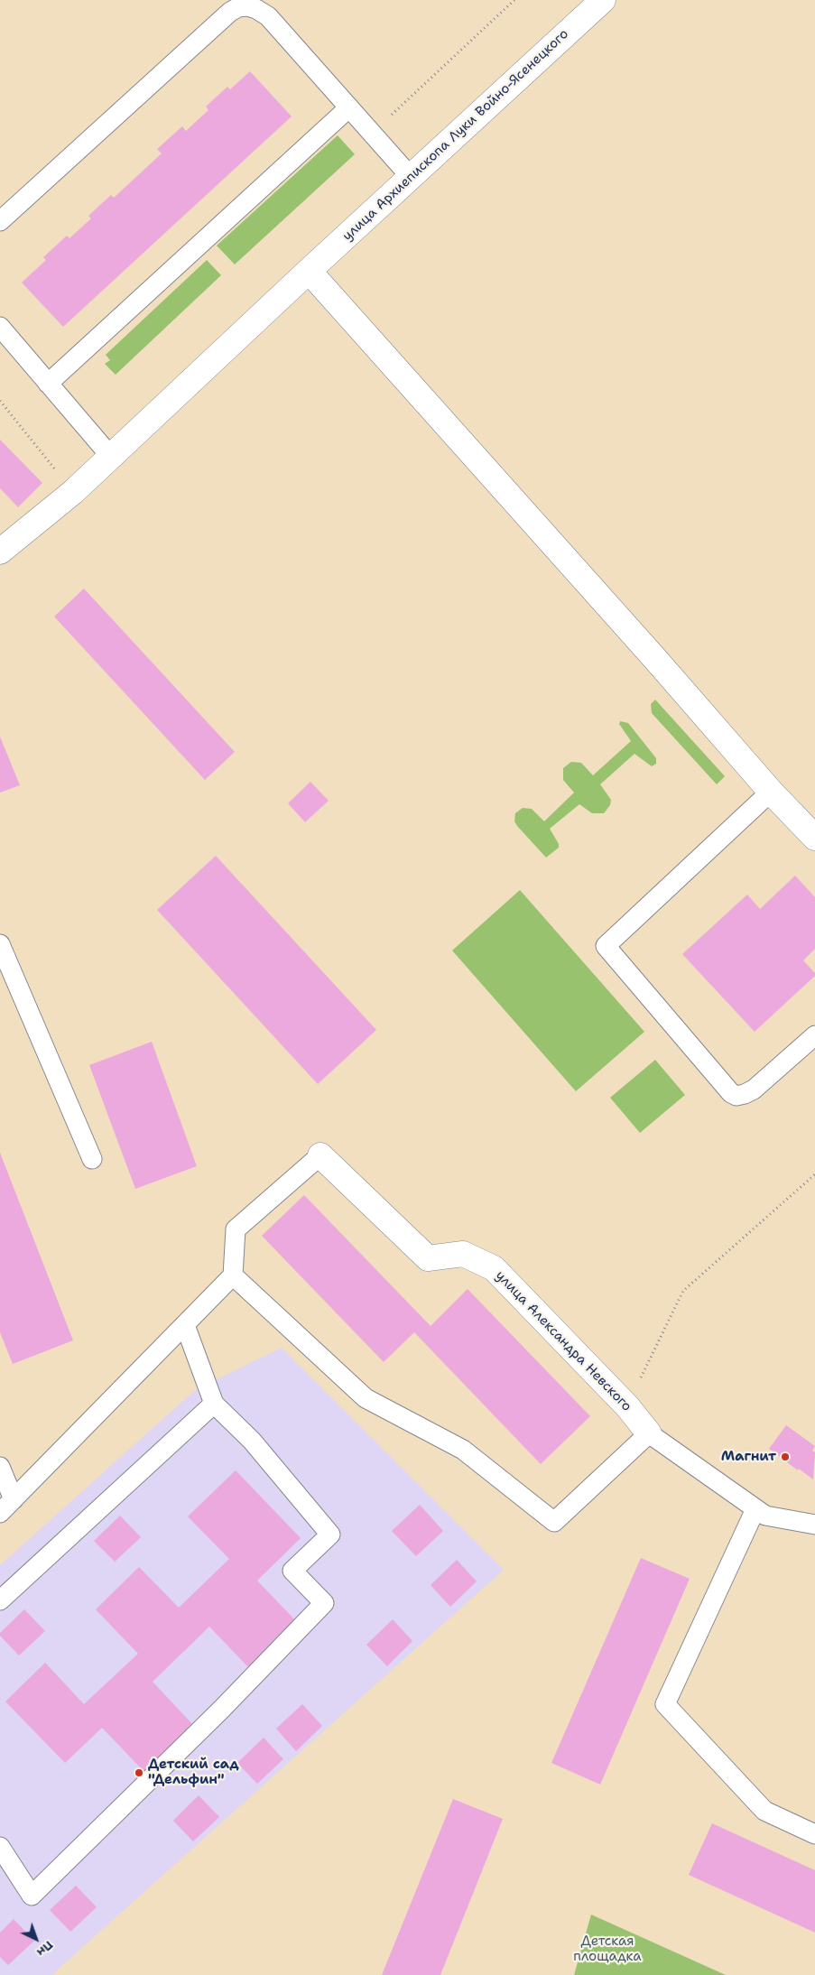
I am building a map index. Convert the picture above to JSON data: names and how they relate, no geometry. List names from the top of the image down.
{
  "streets": {
    "street": ["улица Архиепископа Луки Войно-Ясенецкого", "улица Александра Невского"]
  },
  "parks": ["Детская площадка"],
  "places": ["Магнит", "Детский сад \"Дельфин\""],
  "north": "bottom right"
}
